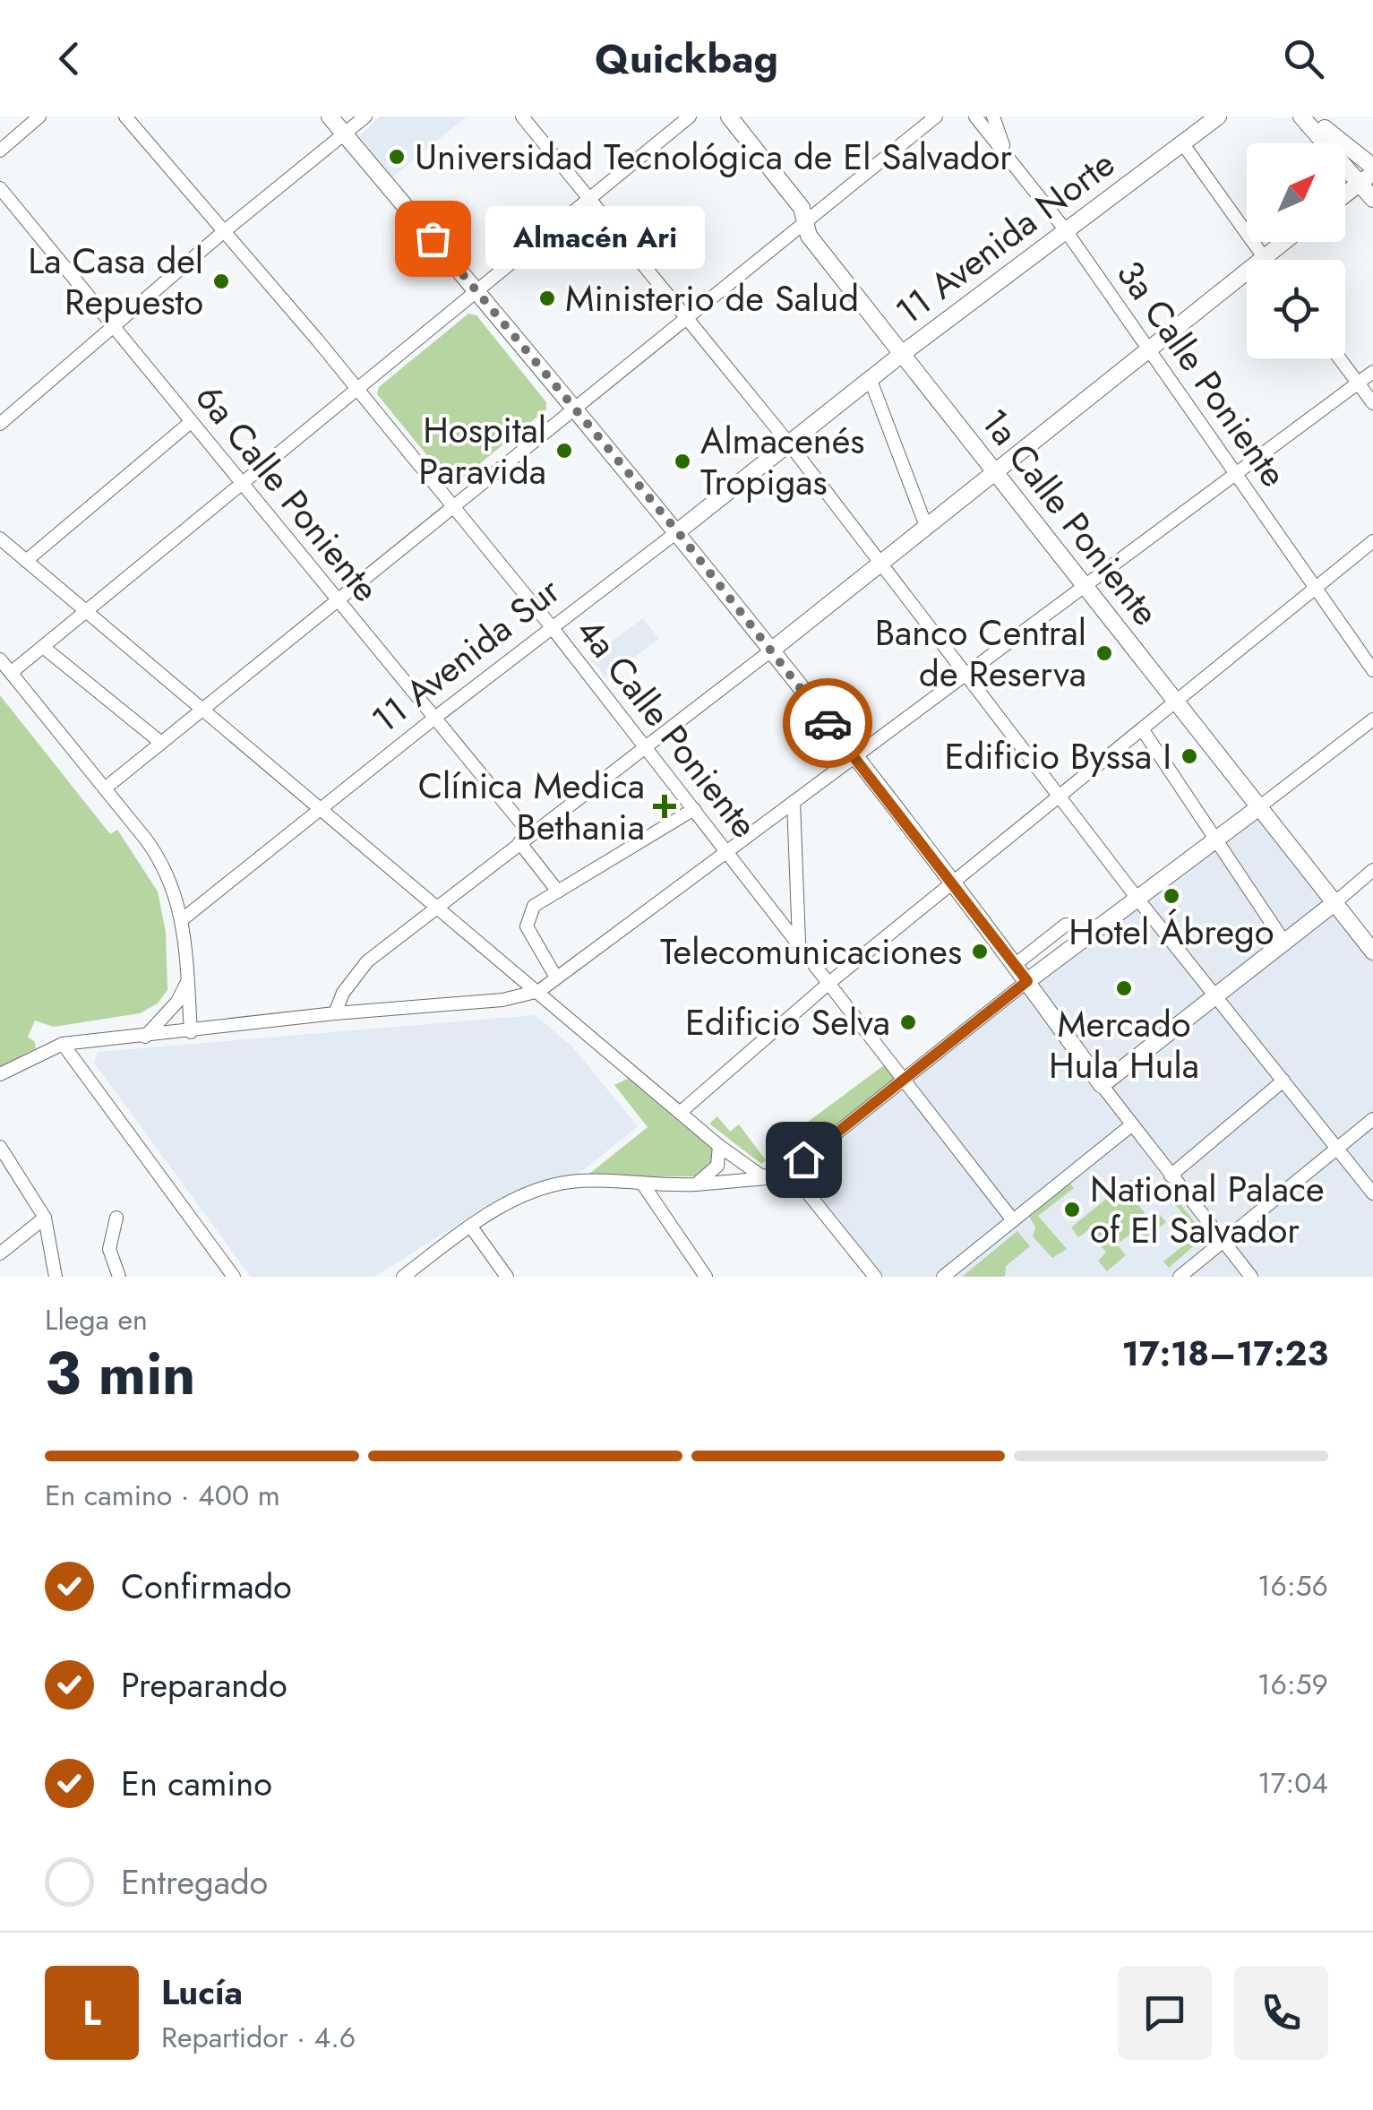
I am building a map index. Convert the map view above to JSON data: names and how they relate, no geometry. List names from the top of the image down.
{
  "streets": {
    "main road": ["11 Avenida Norte", "1a Calle Poniente", "11 Avenida Sur"],
    "street": ["3a Calle Poniente", "6a Calle Poniente", "4a Calle Poniente"]
  },
  "crossings": [
    ["11 Avenida Norte", "3a Calle Poniente"],
    ["11 Avenida Norte", "1a Calle Poniente"],
    ["11 Avenida Norte", "11 Avenida Sur"],
    ["6a Calle Poniente", "11 Avenida Sur"],
    ["11 Avenida Sur", "4a Calle Poniente"]
  ],
  "places": {
    "other": [
      "Universidad Tecnológica de El Salvador",
      "Almacén Ari",
      "La Casa del Repuesto",
      "Ministerio de Salud",
      "Hospital Paravida",
      "Almacenés Tropigas",
      "Banco Central de Reserva",
      "Edificio Byssa I",
      "Hotel Ábrego",
      "Telecomunicaciones",
      "Mercado Hula Hula",
      "Edificio Selva",
      "National Palace of El Salvador"
    ],
    "health": ["Clínica Medica Bethania"]
  },
  "north": "top right",
  "page": {
    "header": "Quickbag",
    "bubble": "Almacén Ari",
    "heading": ["3 min", "Llega en", "17:18–17:23"],
    "panel": ["Lucía", "Repartidor · 4.6"],
    "bar": "En camino · 400 m",
    "list": [
      ["Confirmado", "16:56"],
      ["Preparando", "16:59"],
      ["En camino", "17:04"],
      "Entregado"
    ],
    "round": "L"
  }
}
